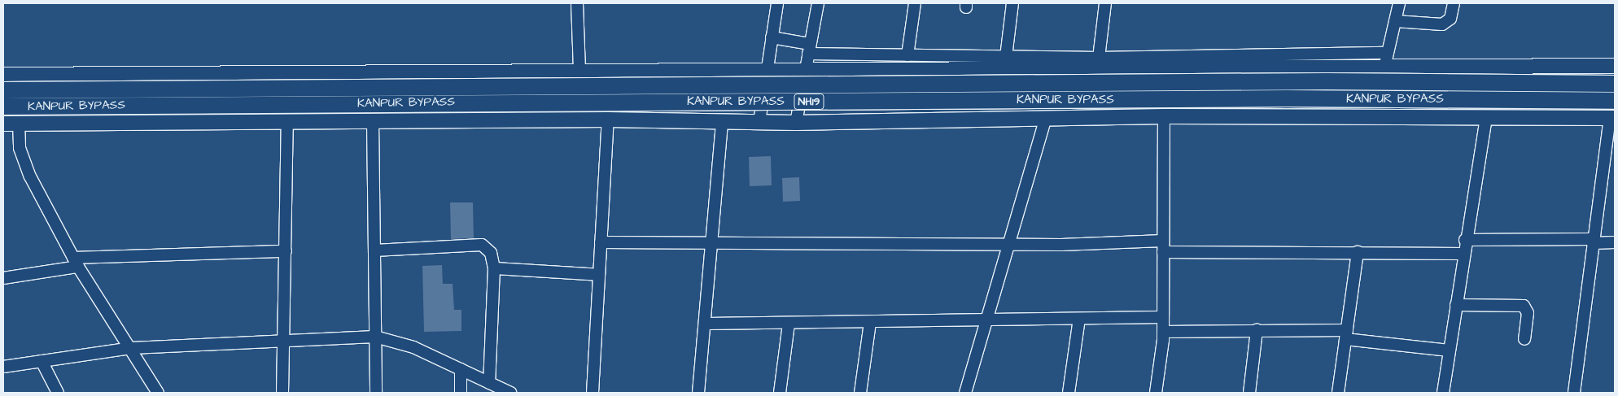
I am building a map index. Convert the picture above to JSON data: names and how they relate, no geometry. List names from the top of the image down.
{
  "streets": {
    "highway": ["KANPUR BYPASS", "NH19"]
  }
}
